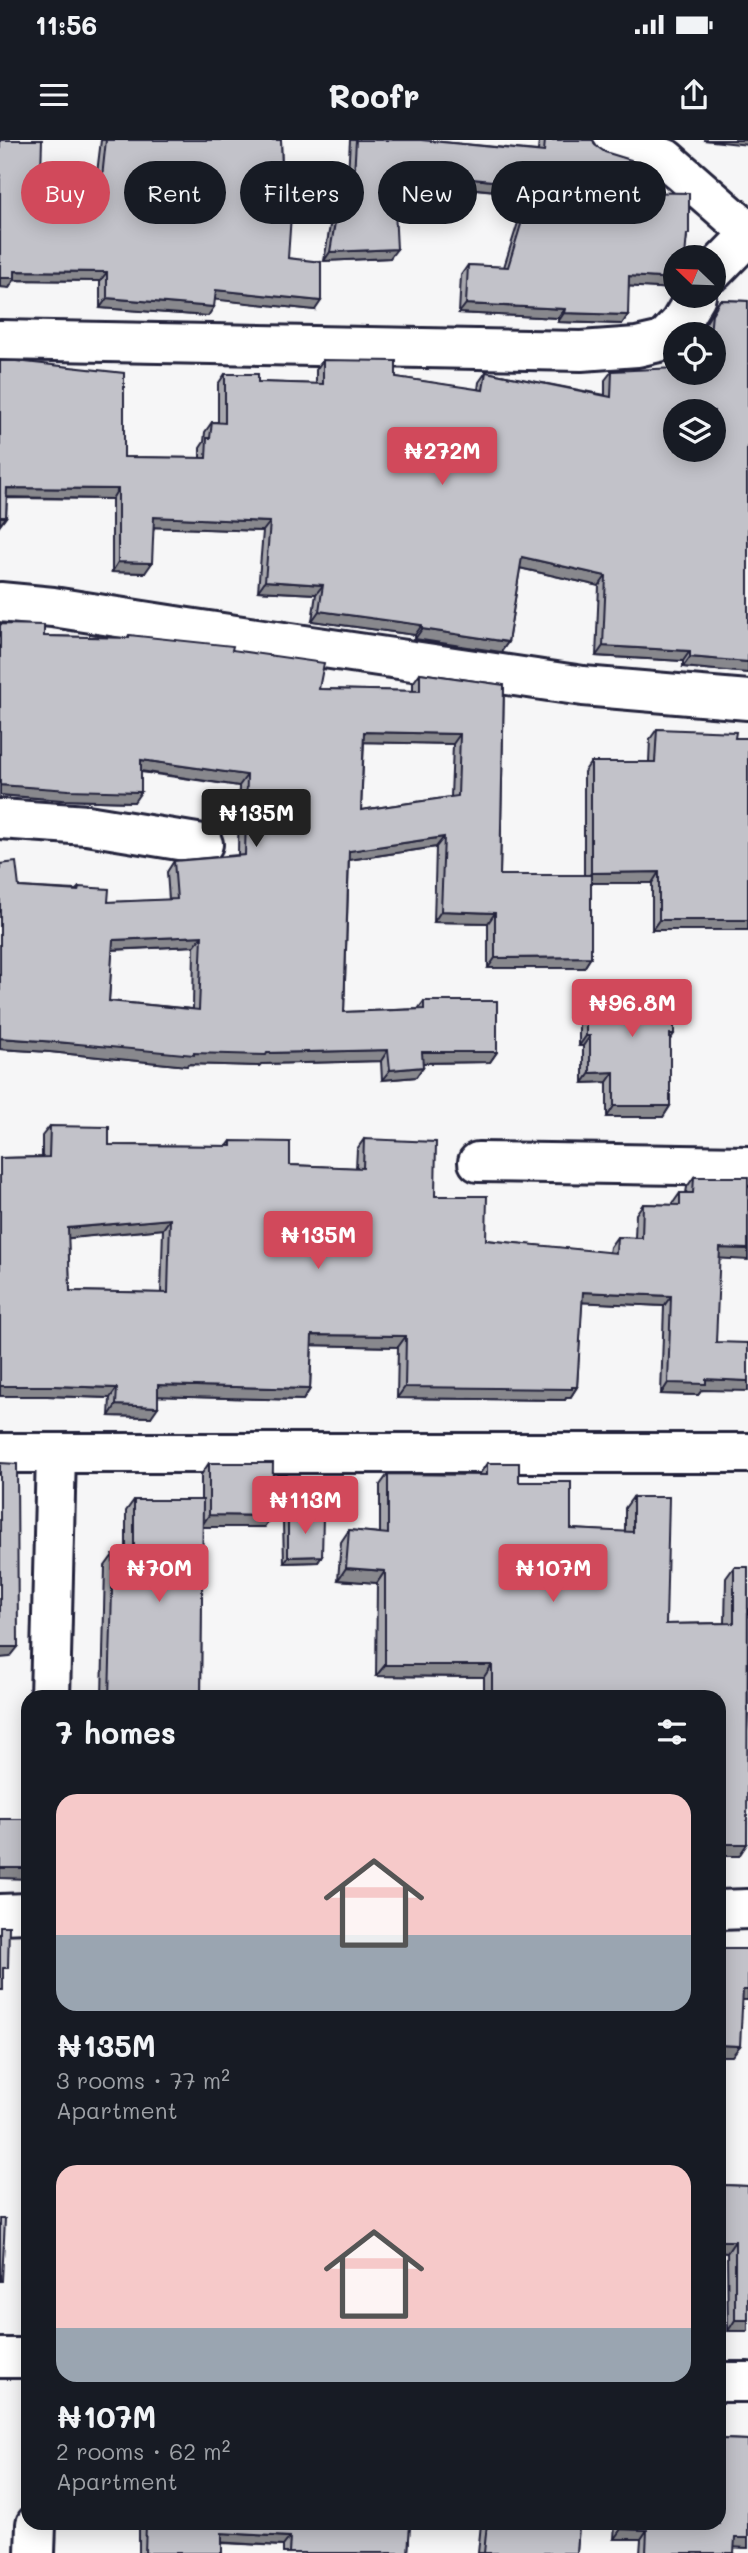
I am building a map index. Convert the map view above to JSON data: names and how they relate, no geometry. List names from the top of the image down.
{
  "north": "top left",
  "page": {
    "status": "11:56",
    "header": "Roofr",
    "chip": [
      "Buy",
      "Rent",
      "Filters",
      "New",
      "Apartment"
    ],
    "price": [
      "₦272M",
      "₦135M",
      "₦96.8M",
      "₦135M",
      "₦113M",
      "₦70M",
      "₦107M"
    ],
    "heading": "7 homes",
    "list": [
      {
        "name": "₦135M",
        "note": "3 rooms · 77 m² · Apartment"
      },
      {
        "name": "₦107M",
        "note": "2 rooms · 62 m² · Apartment"
      }
    ]
  }
}
